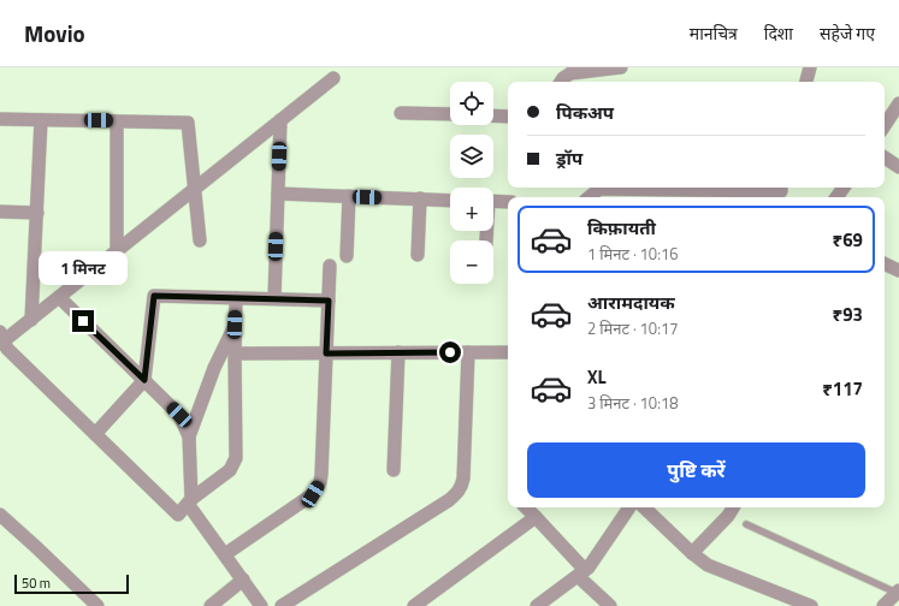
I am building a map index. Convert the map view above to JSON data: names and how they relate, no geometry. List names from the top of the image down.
{
  "scale_bar": "50 m",
  "page": {
    "header": "Movio",
    "nav": ["मानचित्र", "दिशा", "सहेजे गए"],
    "map_buttons": ["+", "−"],
    "banner": ["पिकअप", "ड्रॉप"],
    "list": [
      {
        "name": "किफ़ायती",
        "note": "1 मिनट · 10:16",
        "value": "₹69"
      },
      {
        "name": "आरामदायक",
        "note": "2 मिनट · 10:17",
        "value": "₹93"
      },
      {
        "name": "XL",
        "note": "3 मिनट · 10:18",
        "value": "₹117"
      }
    ],
    "bubble": "1 मिनट",
    "buttons": "पुष्टि करें",
    "scale": "50 m"
  }
}
